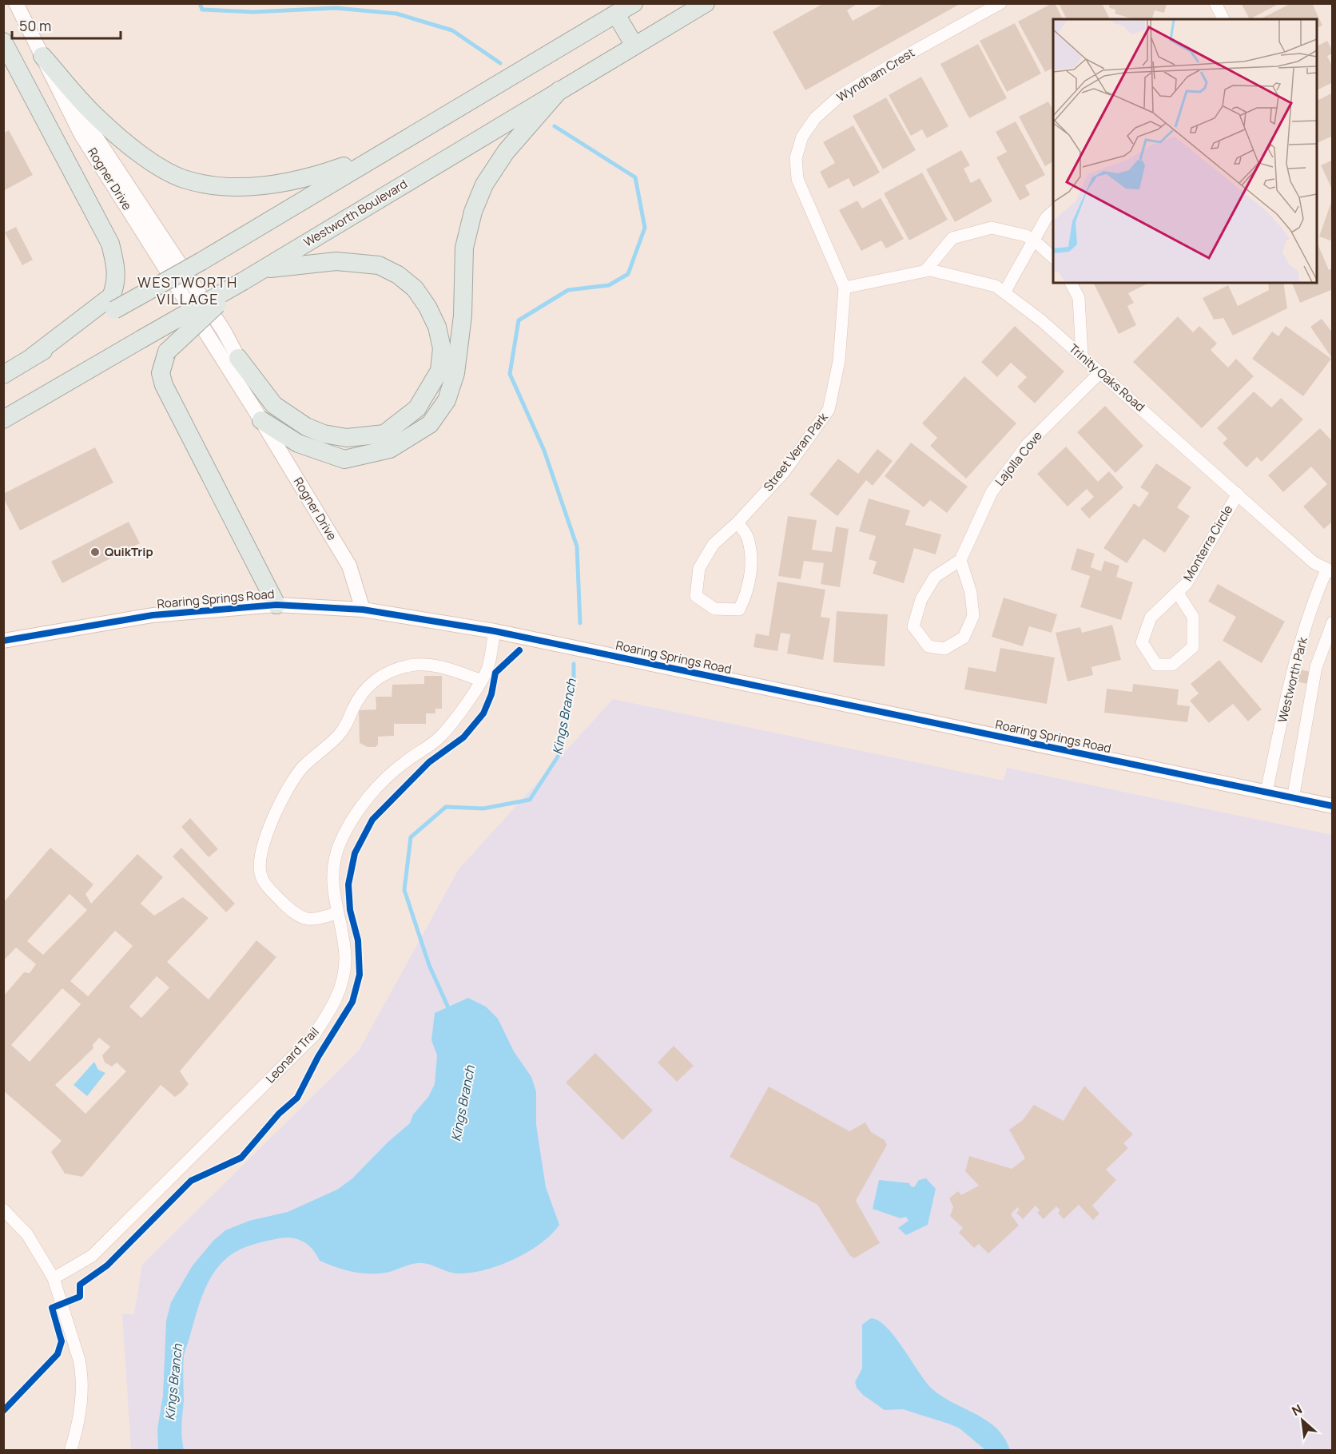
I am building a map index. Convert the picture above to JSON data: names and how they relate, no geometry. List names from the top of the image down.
{
  "streets": {
    "main road": ["Westworth Boulevard"],
    "street": [
      "Wyndham Crest",
      "Rogner Drive",
      "Trinity Oaks Road",
      "Street Veran Park",
      "Lajolla Cove",
      "Monterra Circle",
      "Roaring Springs Road",
      "Westworth Park",
      "Leonard Trail"
    ]
  },
  "crossings": [
    ["Wyndham Crest", "Trinity Oaks Road"],
    ["Wyndham Crest", "Street Veran Park"],
    ["Rogner Drive", "Roaring Springs Road"],
    ["Trinity Oaks Road", "Street Veran Park"],
    ["Trinity Oaks Road", "Lajolla Cove"],
    ["Trinity Oaks Road", "Monterra Circle"],
    ["Trinity Oaks Road", "Westworth Park"],
    ["Roaring Springs Road", "Westworth Park"],
    ["Roaring Springs Road", "Leonard Trail"]
  ],
  "districts": ["WESTWORTH VILLAGE"],
  "water": ["Kings Branch"],
  "places": ["QuikTrip"],
  "scale_bar": "50 m",
  "north": "top left"
}
